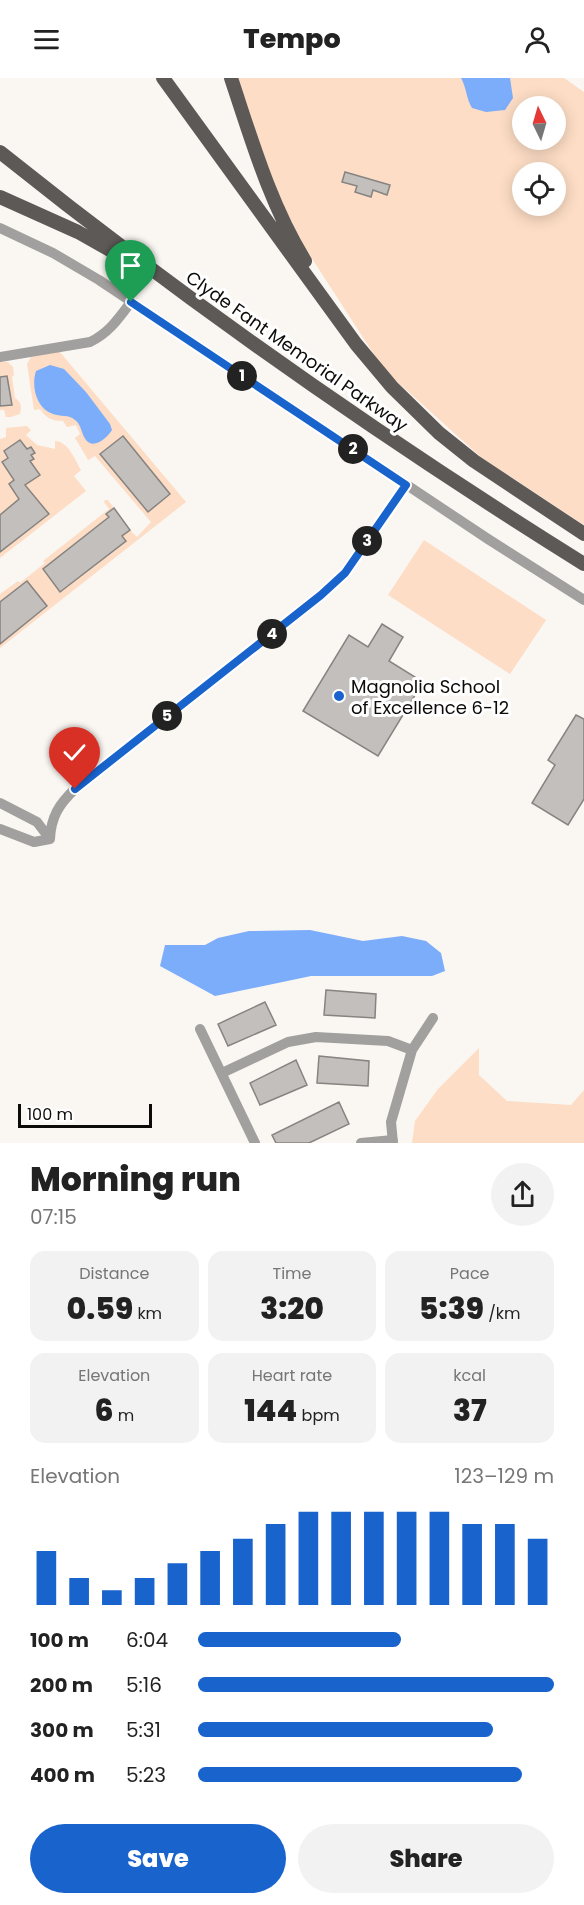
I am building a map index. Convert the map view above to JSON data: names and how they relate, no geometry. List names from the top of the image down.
{
  "streets": {
    "main road": ["Clyde Fant Memorial Parkway"]
  },
  "places": ["Magnolia School of Excellence 6-12"],
  "scale_bar": "100 m",
  "north": "top",
  "page": {
    "header": "Tempo",
    "pins": [
      "1",
      "2",
      "3",
      "4",
      "5"
    ],
    "scale": "100 m",
    "heading": ["Morning run", "07:15"],
    "stats": [
      ["Distance", "0.59 km"],
      ["Time", "3:20"],
      ["Pace", "5:39 /km"],
      ["Elevation", "6 m"],
      ["Heart rate", "144 bpm"],
      ["kcal", "37"]
    ],
    "chart": ["Elevation", "123–129 m"],
    "list": [
      {
        "name": "100 m",
        "note": "6:04"
      },
      {
        "name": "200 m",
        "note": "5:16"
      },
      {
        "name": "300 m",
        "note": "5:31"
      },
      {
        "name": "400 m",
        "note": "5:23"
      }
    ],
    "buttons": ["Save", "Share"]
  }
}
